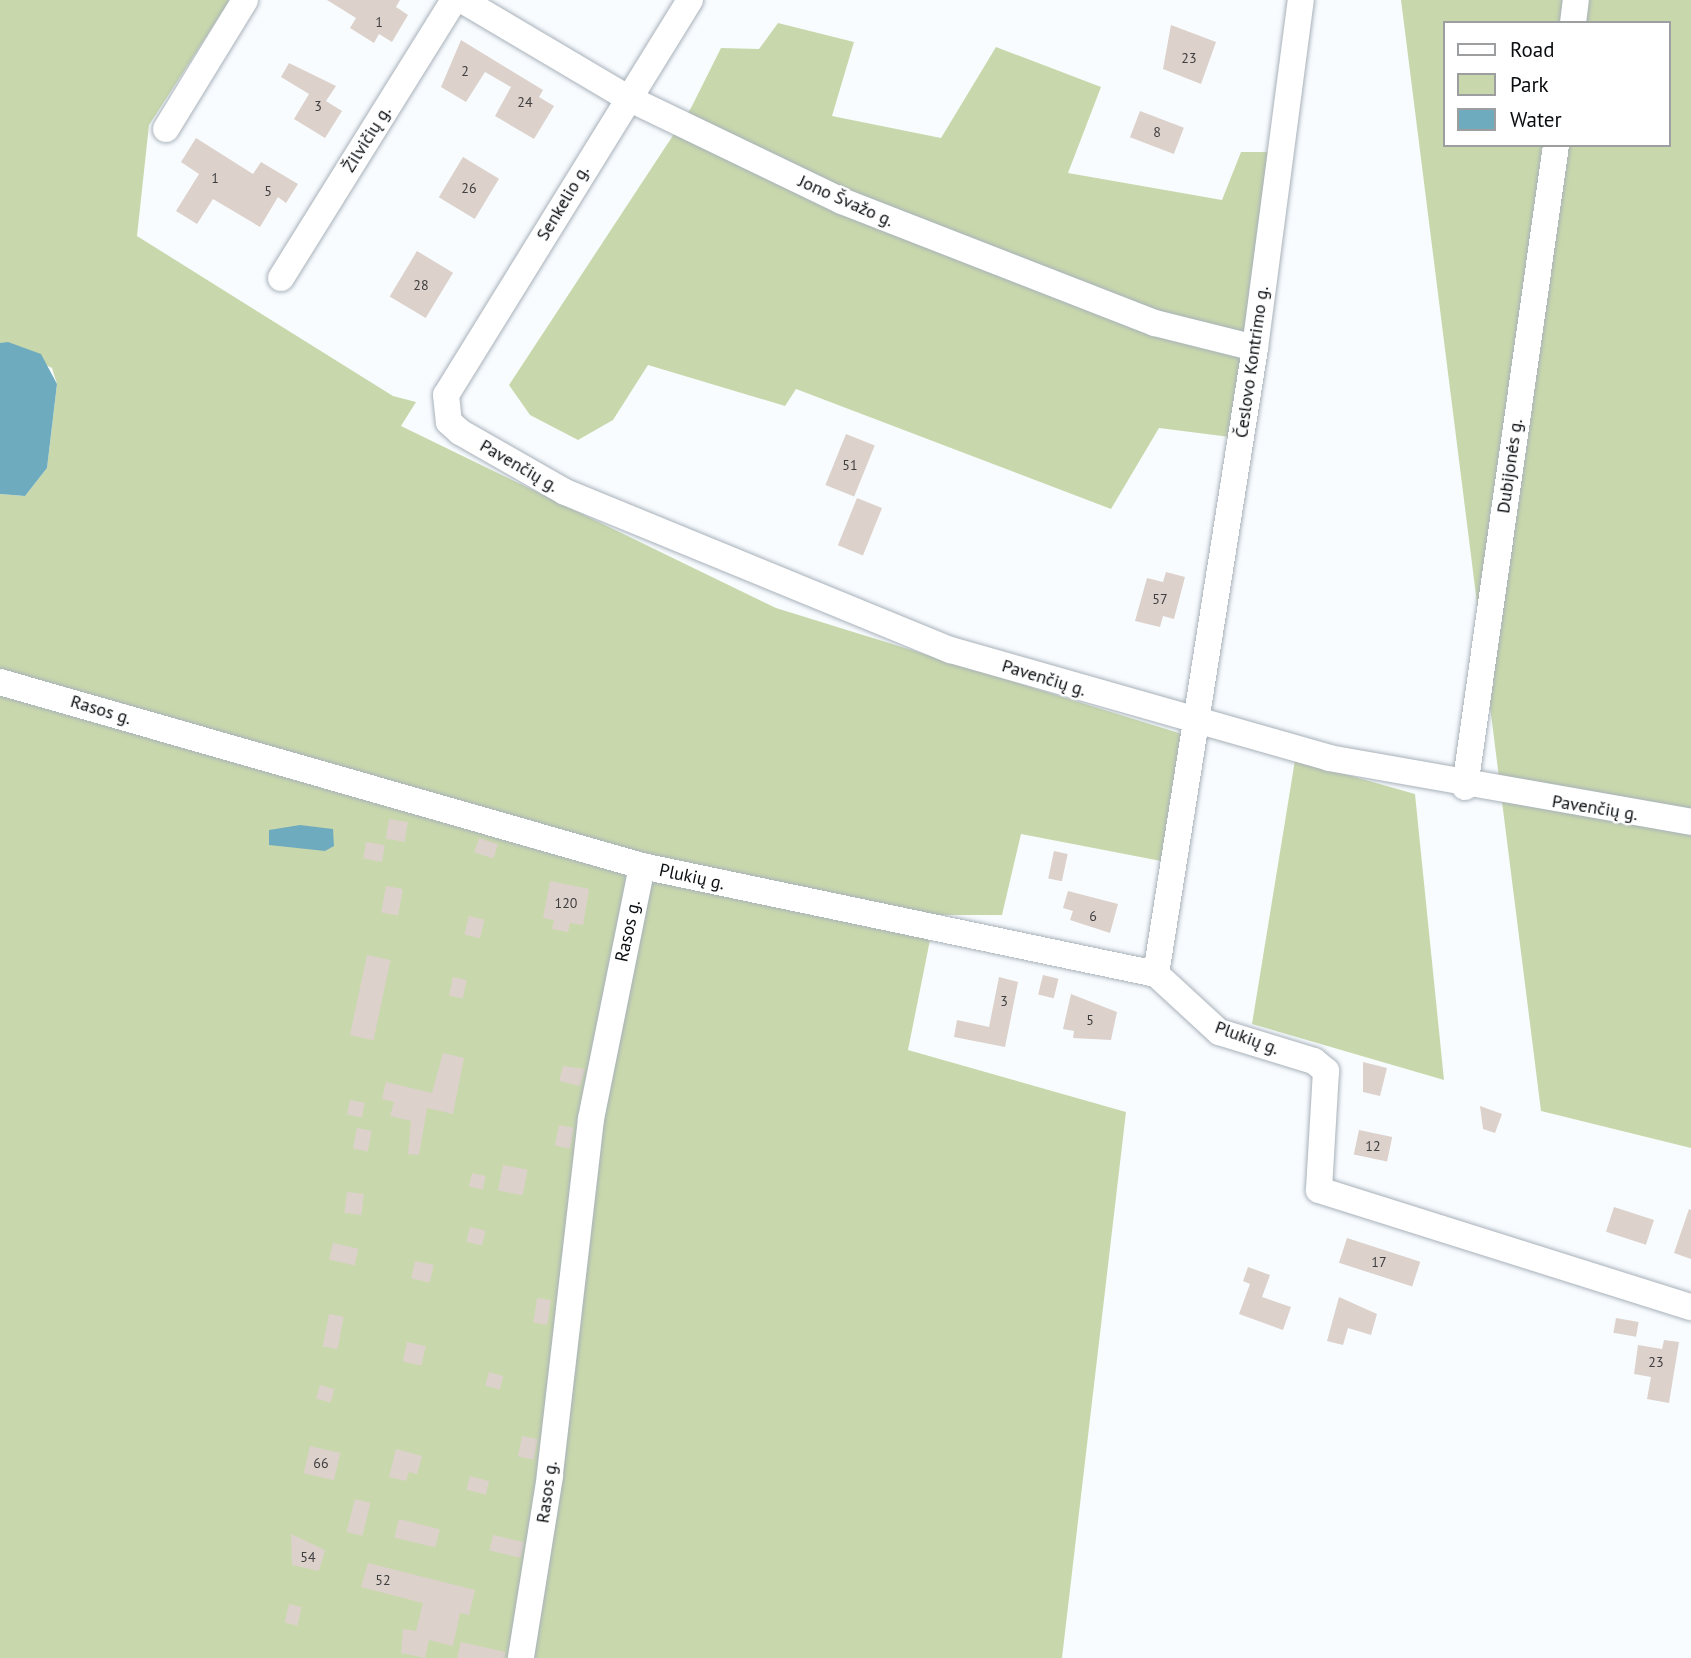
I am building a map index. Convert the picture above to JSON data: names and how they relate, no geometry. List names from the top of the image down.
{
  "streets": {
    "street": [
      "Žilvičių g.",
      "Jono Švažo g.",
      "Senkelio g.",
      "Česlovo Kontrimo g.",
      "Pavenčių g.",
      "Dubijonės g.",
      "Rasos g.",
      "Plukių g."
    ]
  },
  "crossings": [
    ["Jono Švažo g.", "Senkelio g."],
    ["Jono Švažo g.", "Česlovo Kontrimo g."],
    ["Senkelio g.", "Pavenčių g."],
    ["Česlovo Kontrimo g.", "Pavenčių g."],
    ["Česlovo Kontrimo g.", "Plukių g."],
    ["Pavenčių g.", "Dubijonės g."],
    ["Rasos g.", "Plukių g."]
  ],
  "house_numbers": [
    "1",
    "23",
    "2",
    "24",
    "3",
    "8",
    "1",
    "26",
    "5",
    "28",
    "51",
    "57",
    "120",
    "6",
    "3",
    "5",
    "12",
    "17",
    "23",
    "66",
    "54",
    "52"
  ],
  "legend": ["Road", "Park", "Water"]
}
